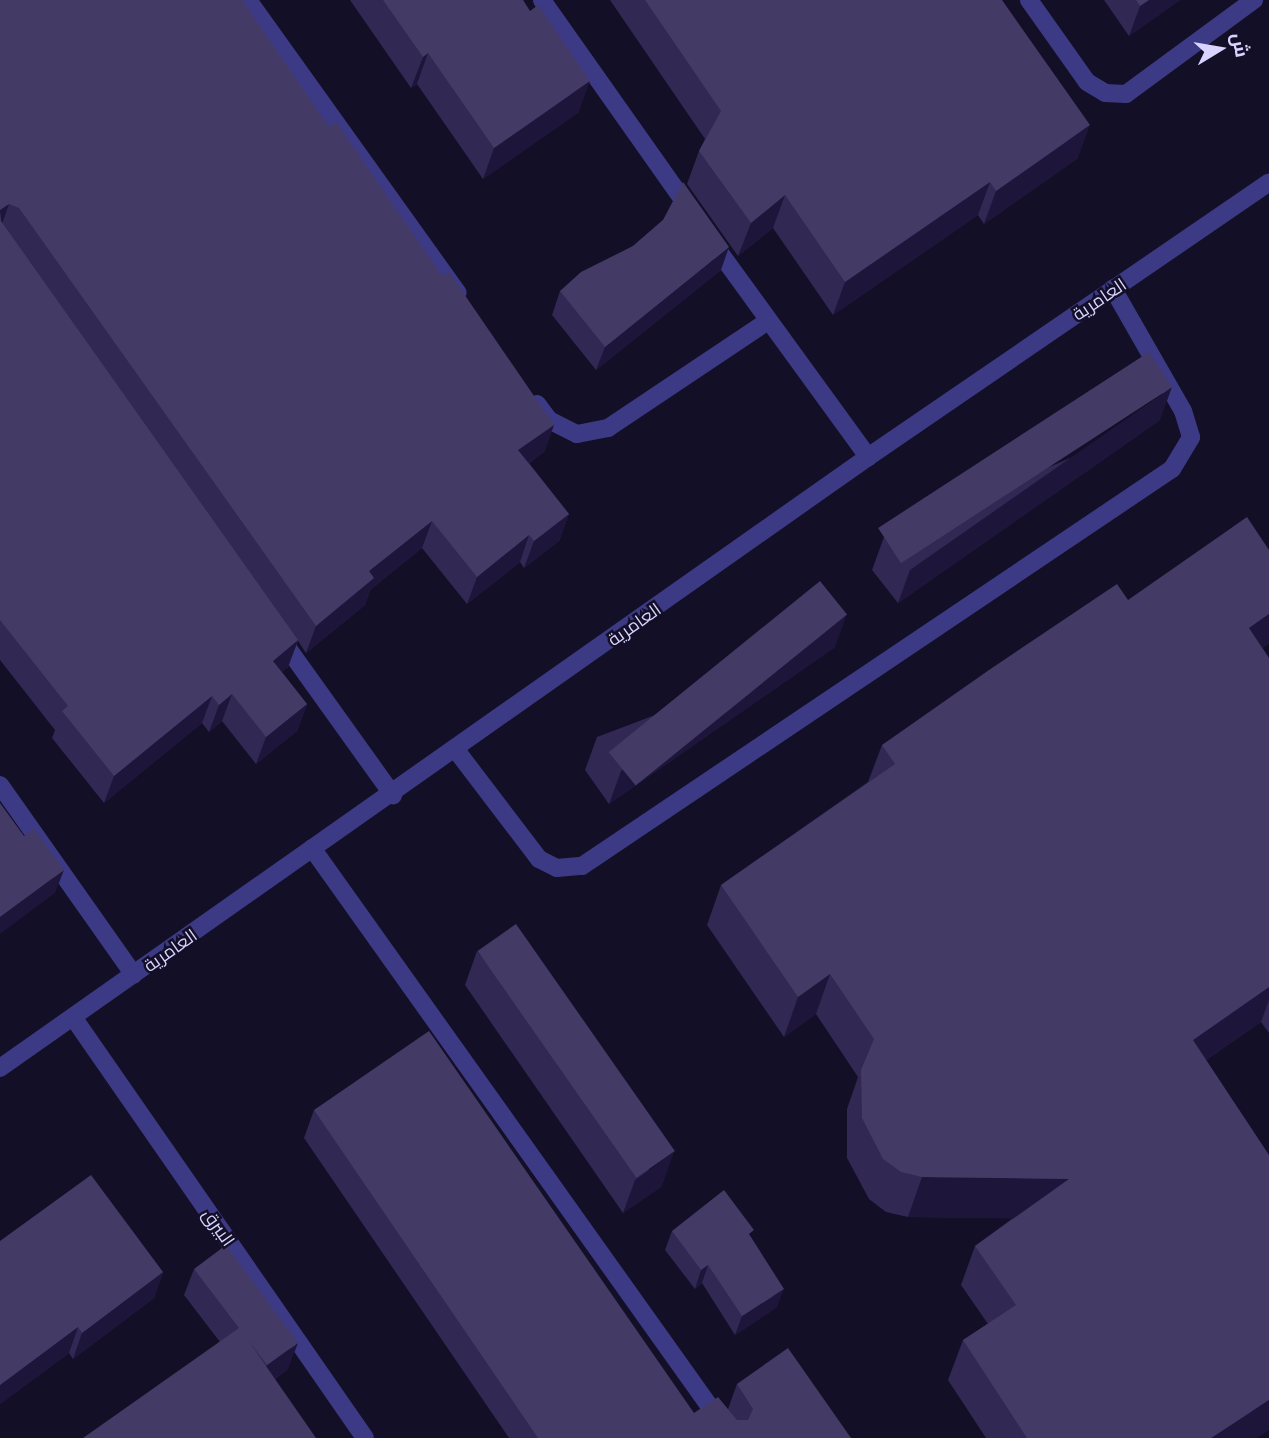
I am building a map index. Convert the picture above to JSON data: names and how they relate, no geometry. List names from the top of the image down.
{
  "streets": {
    "street": ["العامرية", "البيرق"]
  },
  "crossings": [
    ["العامرية", "البيرق"]
  ],
  "north": "right"
}
